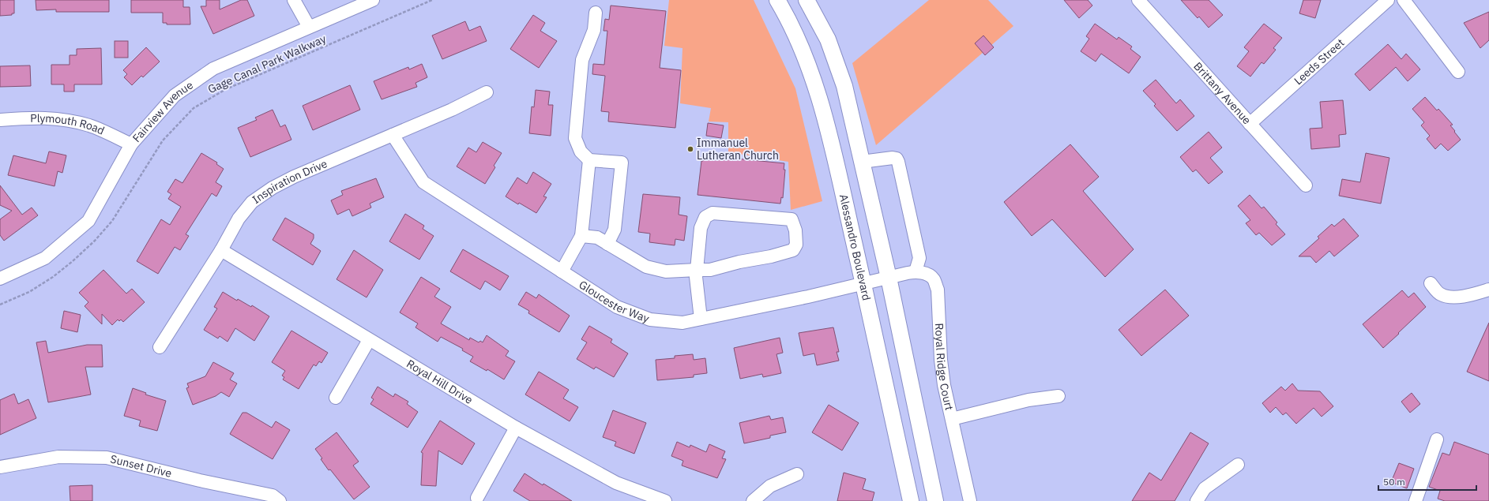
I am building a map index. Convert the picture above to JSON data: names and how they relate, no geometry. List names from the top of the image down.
{
  "streets": {
    "main road": ["Alessandro Boulevard"],
    "street": [
      "Leeds Street",
      "Brittany Avenue",
      "Fairview Avenue",
      "Plymouth Road",
      "Inspiration Drive",
      "Gloucester Way",
      "Royal Ridge Court",
      "Royal Hill Drive",
      "Sunset Drive"
    ],
    "path": ["Gage Canal Park Walkway"]
  },
  "crossings": [
    ["Leeds Street", "Brittany Avenue"],
    ["Fairview Avenue", "Plymouth Road"],
    ["Inspiration Drive", "Gloucester Way"],
    ["Inspiration Drive", "Royal Hill Drive"],
    ["Alessandro Boulevard", "Gloucester Way"]
  ],
  "places": ["Immanuel Lutheran Church"],
  "scale_bar": "50 m"
}
